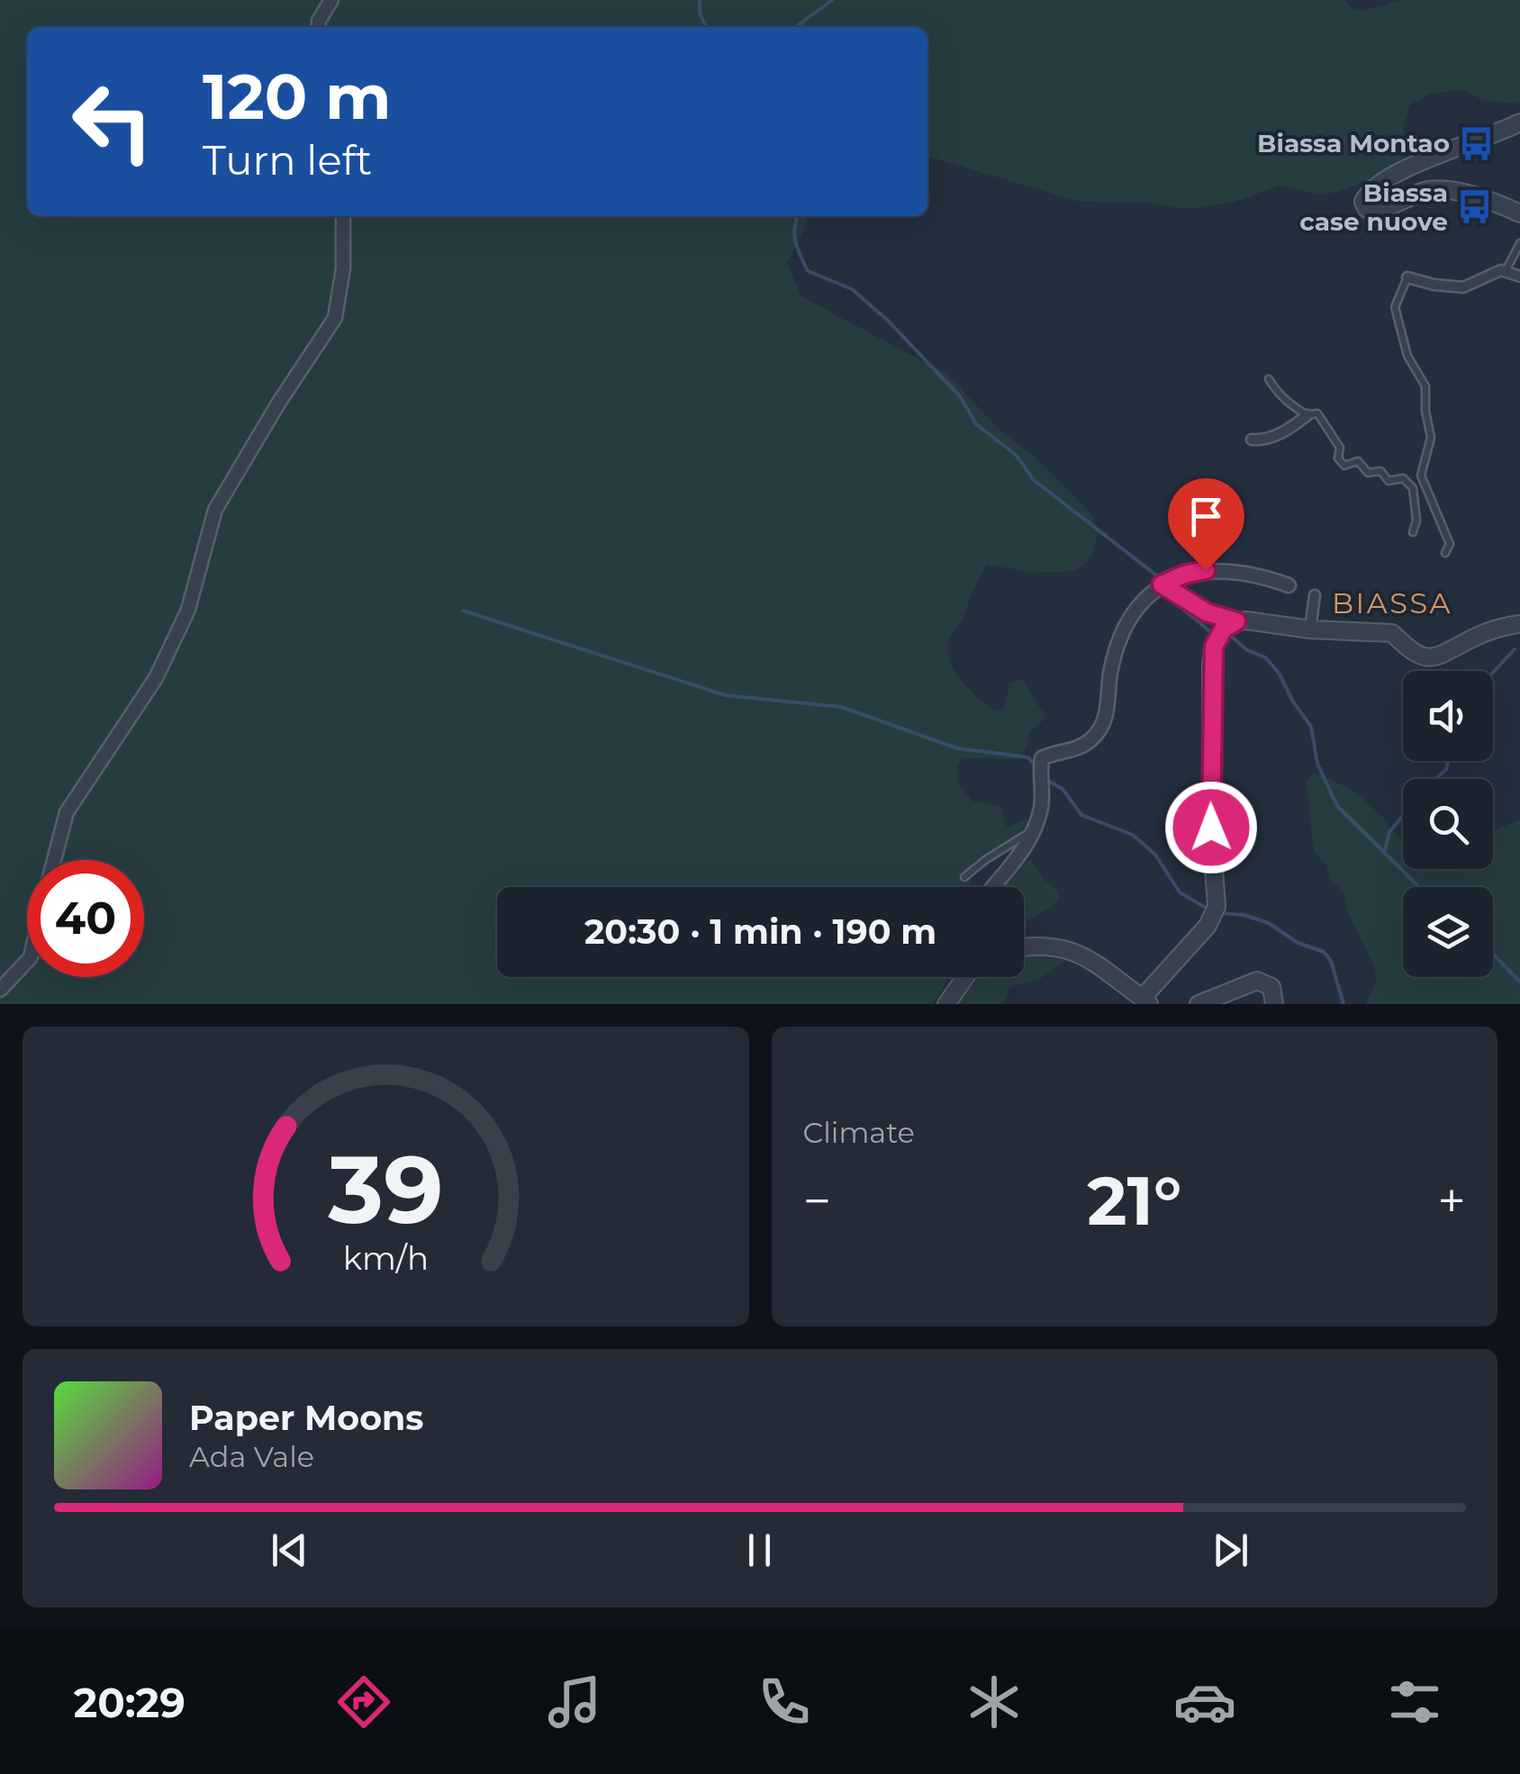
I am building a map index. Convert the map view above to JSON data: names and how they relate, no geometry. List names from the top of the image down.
{
  "districts": ["BIASSA"],
  "places": {
    "bus stop": ["Biassa Montao", "Biassa case nuove"]
  },
  "page": {
    "turn": ["120 m", "Turn left"],
    "limit": "40",
    "trip": "20:30 · 1 min · 190 m",
    "tile": "Climate",
    "heat": ["−", "21°", "+"],
    "song": ["Paper Moons", "Ada Vale"],
    "tabs": "20:29",
    "gauge": ["39", "km/h"]
  }
}
